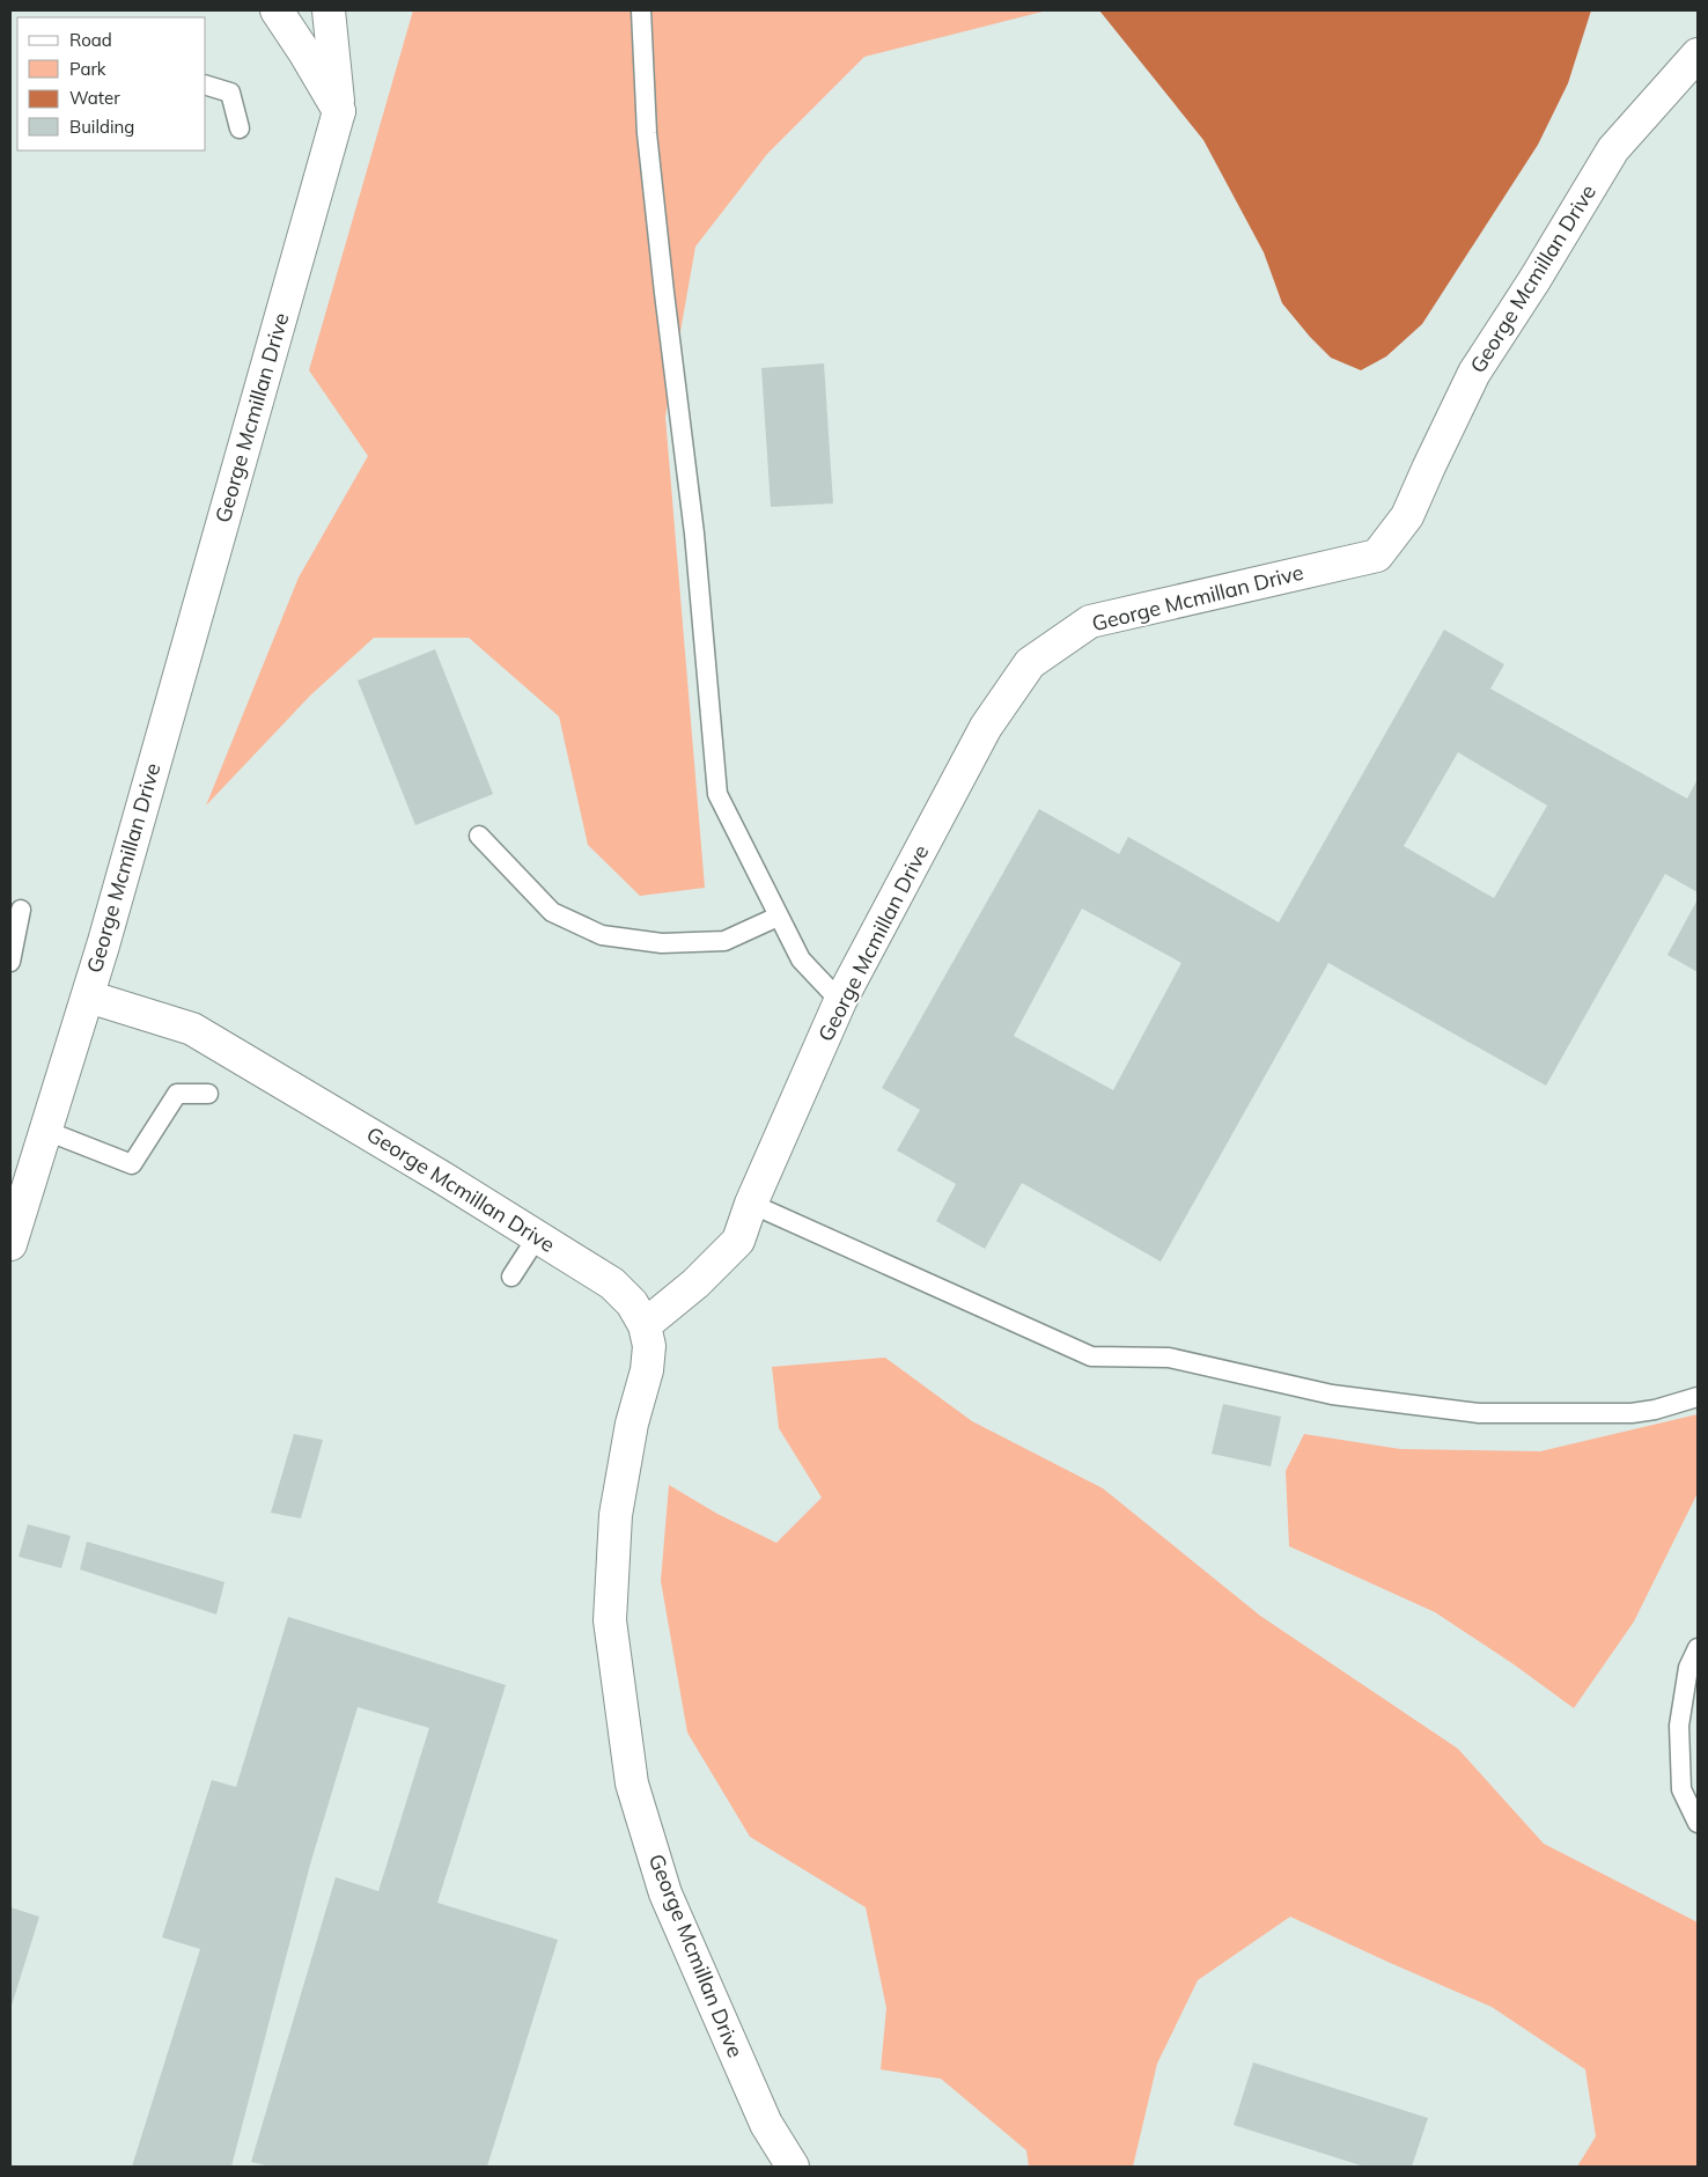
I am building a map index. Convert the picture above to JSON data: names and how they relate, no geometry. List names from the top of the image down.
{
  "streets": {
    "street": ["George Mcmillan Drive"]
  },
  "legend": [
    "Road",
    "Park",
    "Water",
    "Building"
  ]
}
